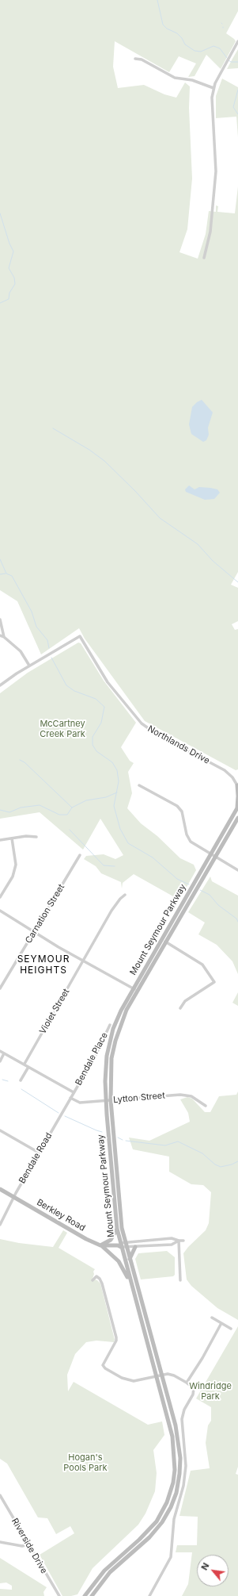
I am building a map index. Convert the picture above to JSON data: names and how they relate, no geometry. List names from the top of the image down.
{
  "streets": {
    "main road": ["Mount Seymour Parkway", "Berkley Road"],
    "street": [
      "Northlands Drive",
      "Carnation Street",
      "Violet Street",
      "Bendale Place",
      "Lytton Street",
      "Bendale Road",
      "Riverside Drive"
    ]
  },
  "crossings": [
    ["Mount Seymour Parkway", "Lytton Street"],
    ["Mount Seymour Parkway", "Berkley Road"],
    ["Bendale Place", "Bendale Road"],
    ["Lytton Street", "Bendale Road"],
    ["Bendale Road", "Berkley Road"]
  ],
  "districts": ["SEYMOUR HEIGHTS"],
  "parks": ["McCartney Creek Park", "Windridge Park", "Hogan's Pools Park"],
  "north": "top left"
}
